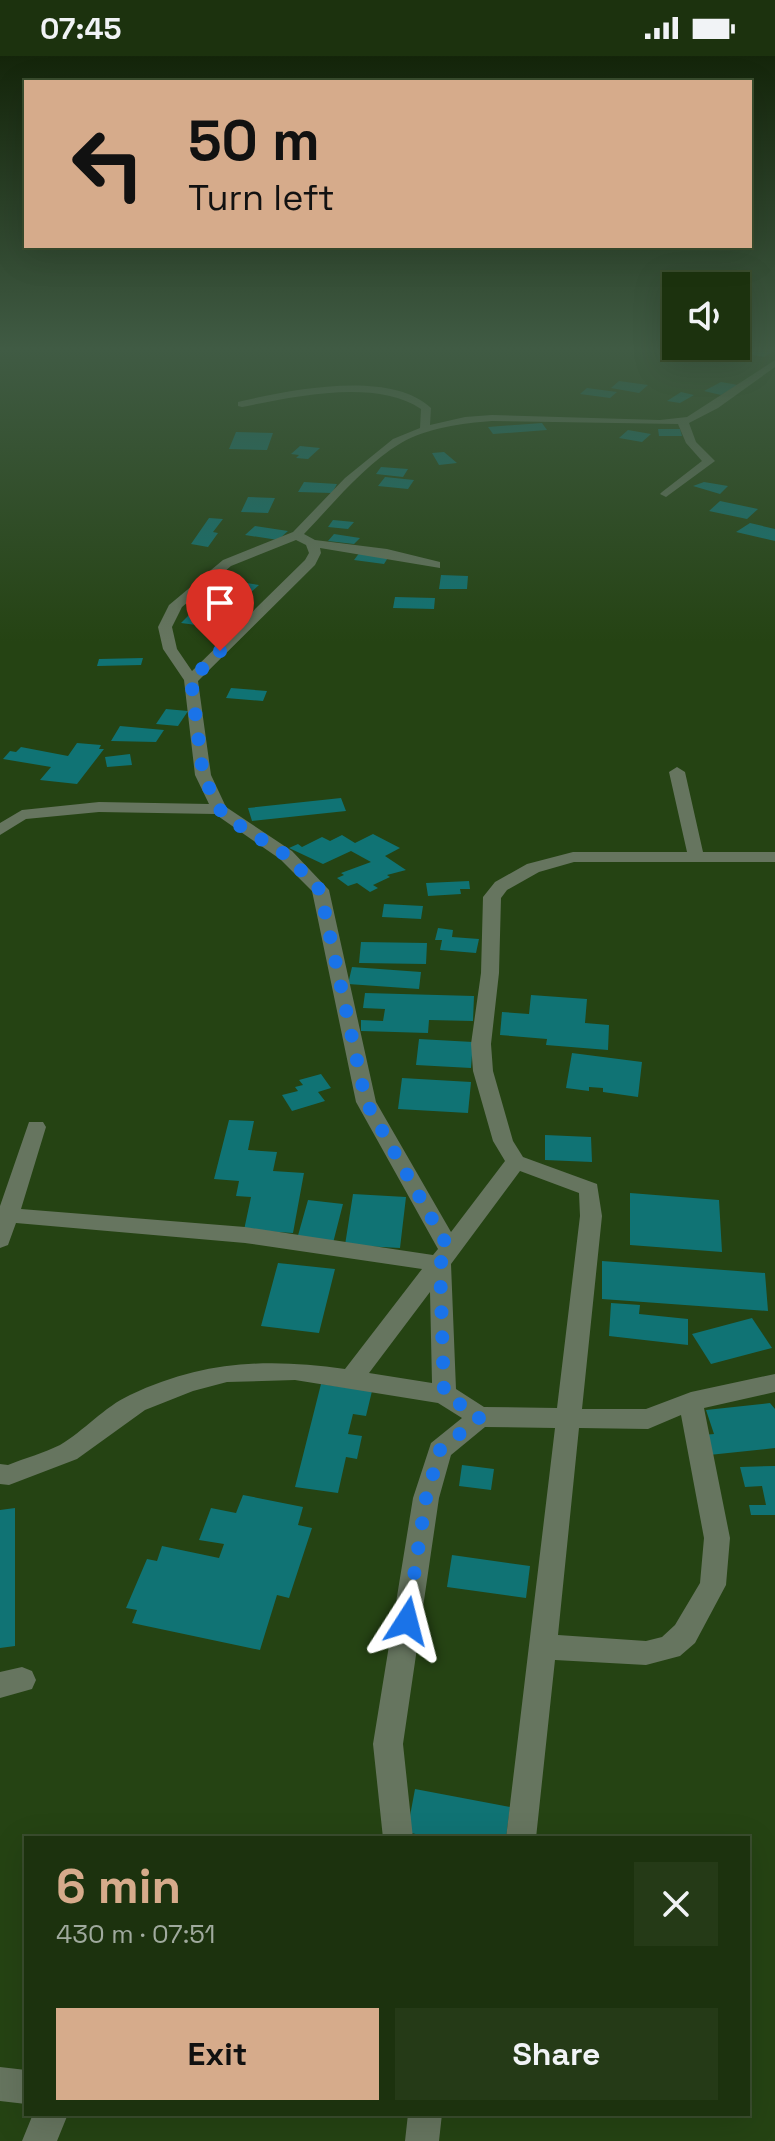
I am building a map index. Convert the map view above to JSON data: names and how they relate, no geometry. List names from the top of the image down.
{
  "page": {
    "status": "07:45",
    "turn": ["50 m", "Turn left"],
    "heading": ["6 min", "430 m · 07:51"],
    "buttons": ["Exit", "Share"]
  }
}
